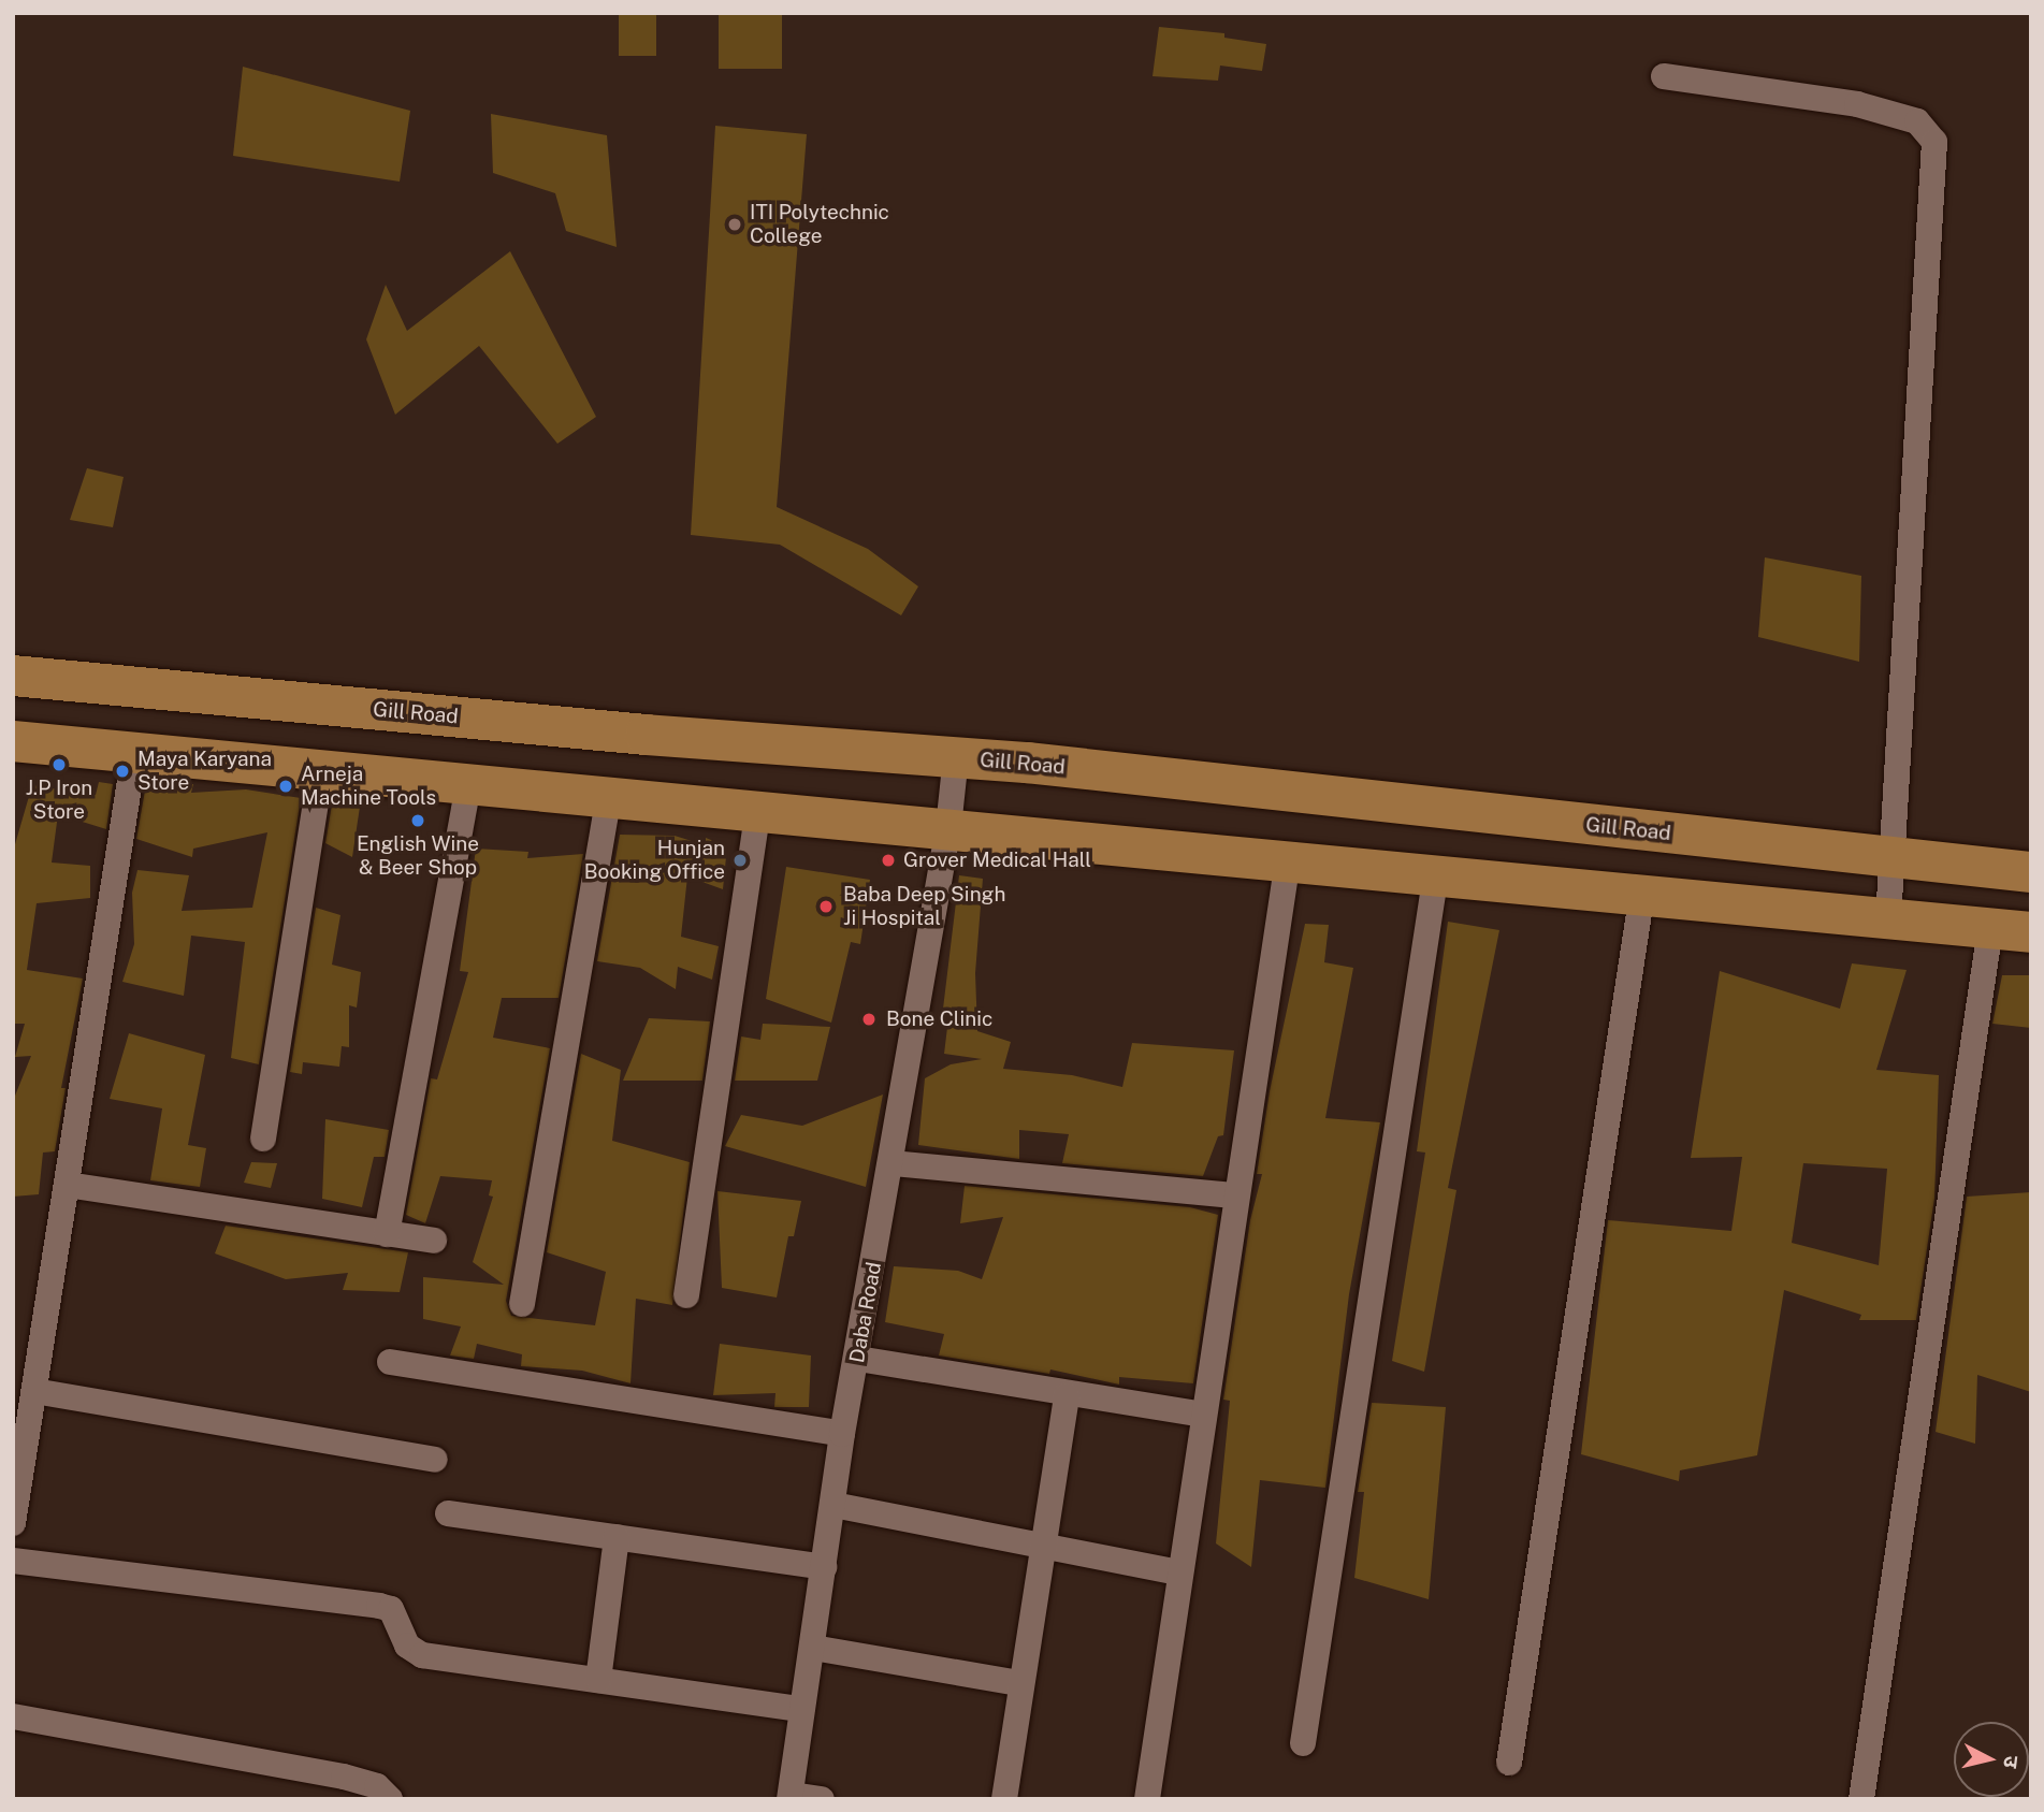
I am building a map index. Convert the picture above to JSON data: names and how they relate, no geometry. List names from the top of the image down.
{
  "streets": {
    "main road": ["Gill Road"],
    "street": ["Daba Road"]
  },
  "crossings": [
    ["Gill Road", "Daba Road"]
  ],
  "places": [
    "ITI Polytechnic College",
    "J.P Iron Store",
    "Maya Karyana Store",
    "Arneja Machine Tools",
    "English Wine & Beer Shop",
    "Hunjan Booking Office",
    "Grover Medical Hall",
    "Baba Deep Singh Ji Hospital",
    "Bone Clinic"
  ],
  "north": "right"
}
